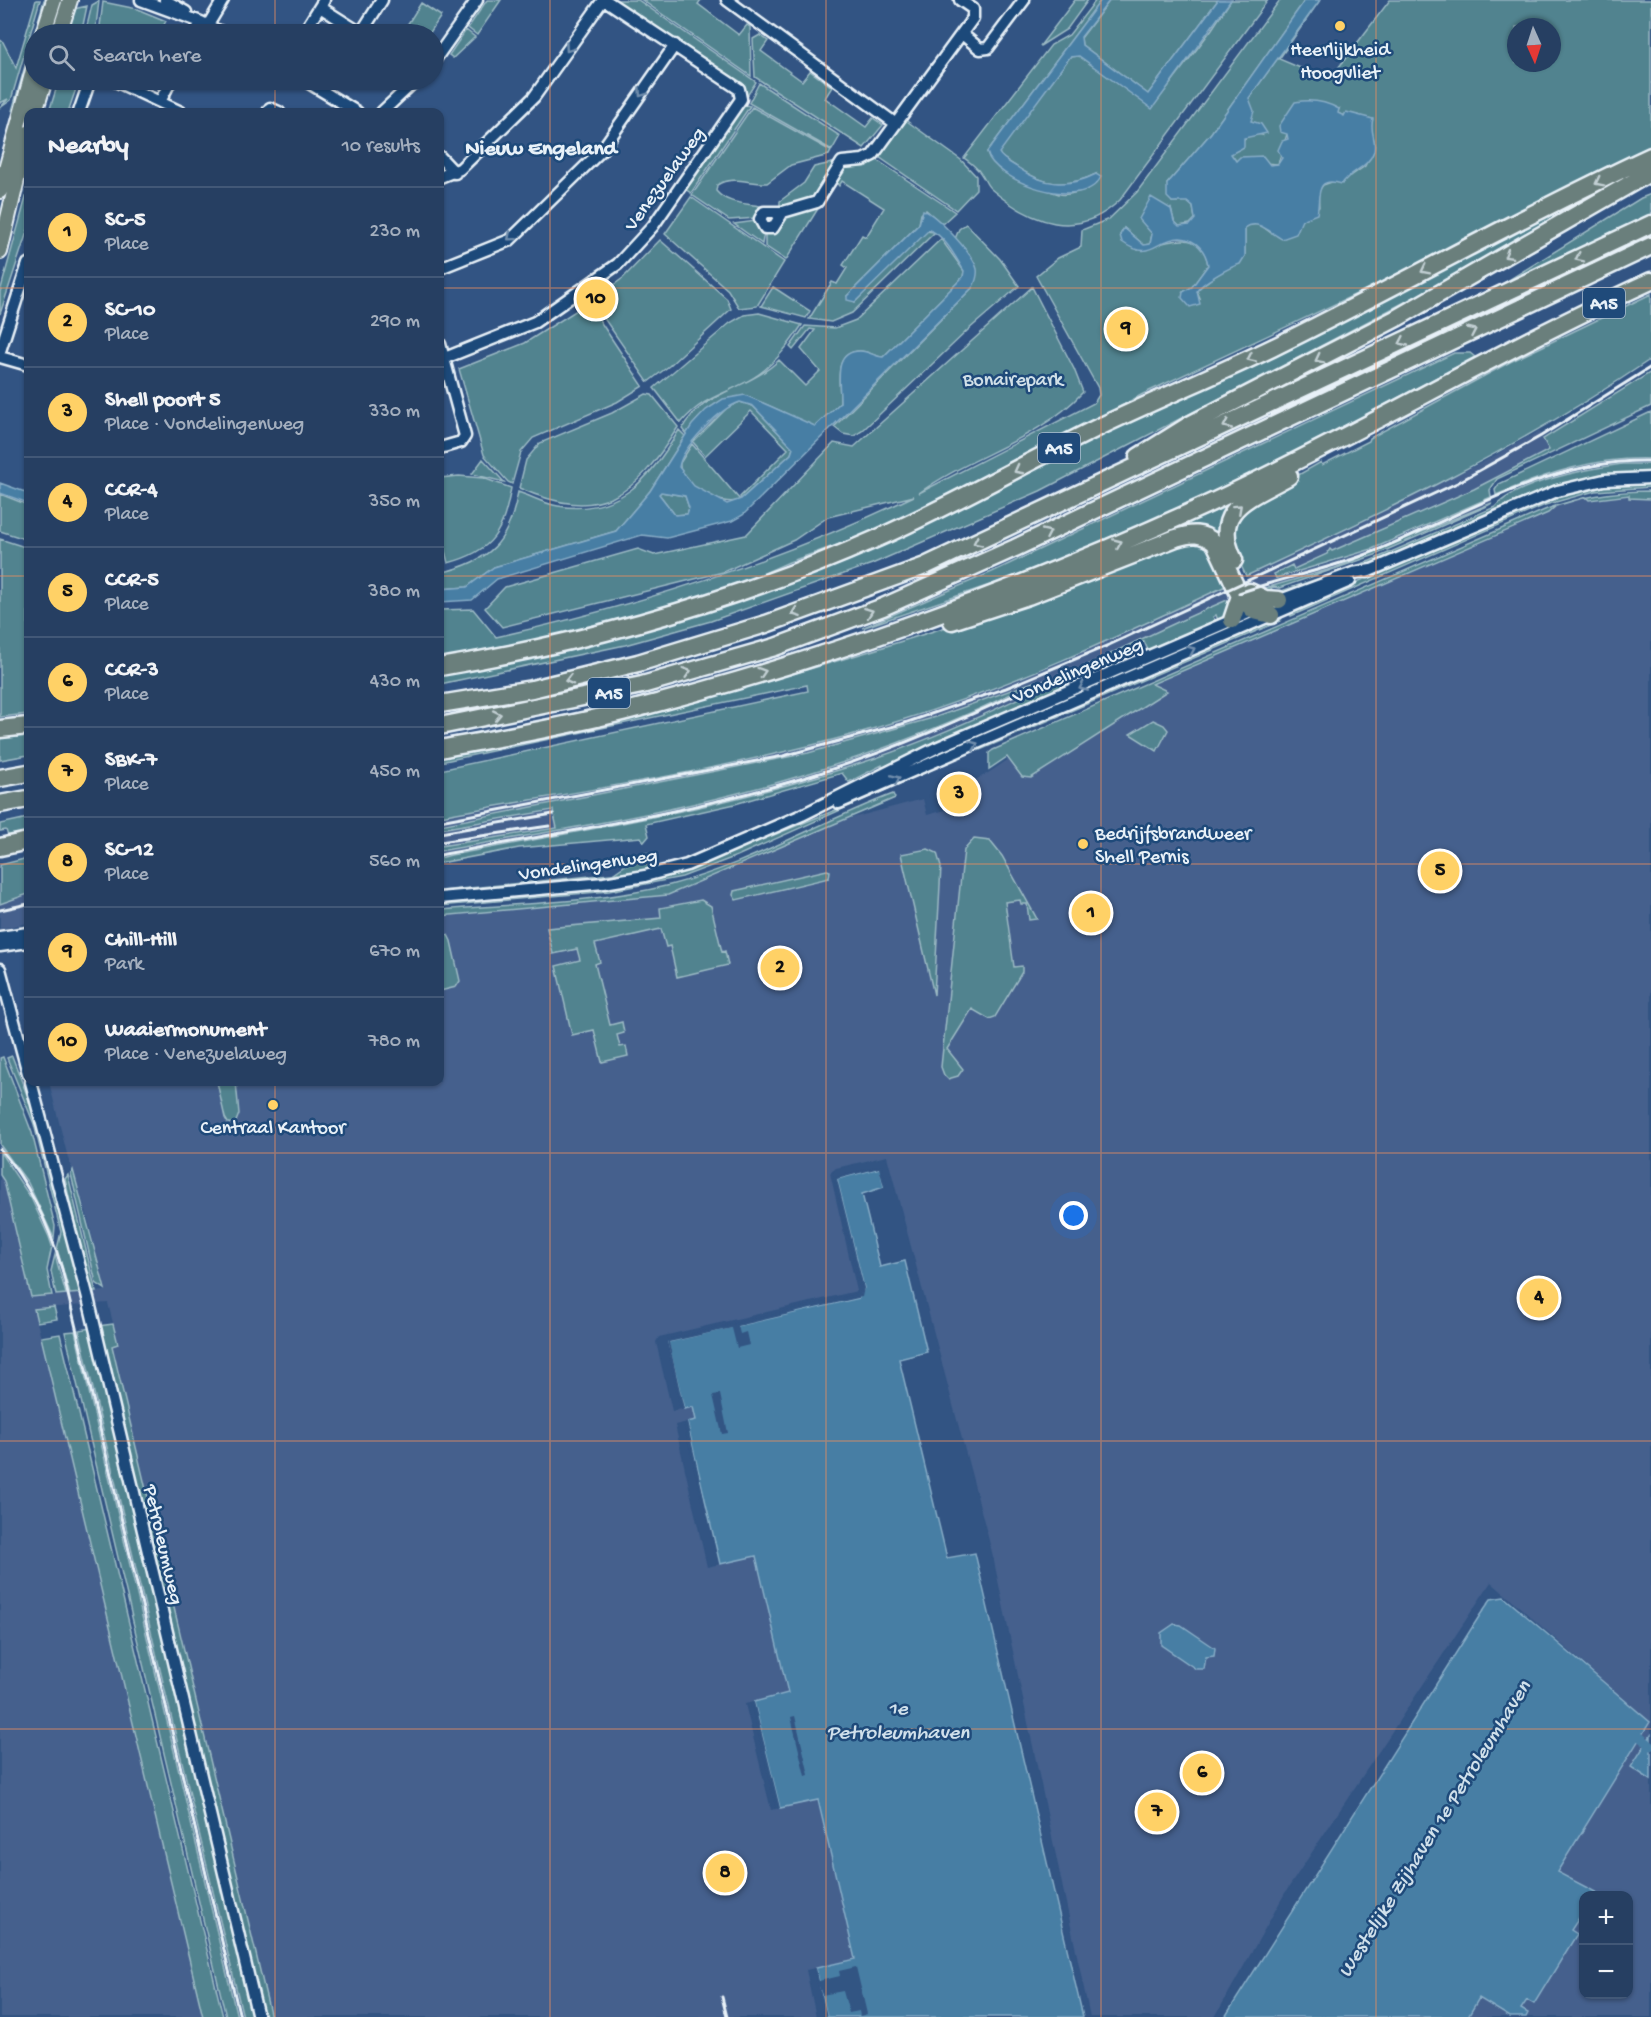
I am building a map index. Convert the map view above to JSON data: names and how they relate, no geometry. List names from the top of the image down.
{
  "streets": {
    "highway": ["A15"],
    "street": ["Venezuelaweg", "Vondelingenweg", "Petroleumweg"]
  },
  "crossings": [
    ["A15", "Vondelingenweg"]
  ],
  "districts": ["Nieuw Engeland"],
  "water": ["1e Petroleumhaven", "Westelijke Zijhaven 1e Petroleumhaven"],
  "parks": ["Bonairepark"],
  "places": ["Heerlijkheid Hoogvliet", "Bedrijfsbrandweer Shell Pernis", "Centraal Kantoor"],
  "north": "bottom",
  "page": {
    "search": "Search here",
    "heading": ["Nearby", "10 results"],
    "list": [
      {
        "mark": "1",
        "name": "SC-5",
        "note": "Place",
        "value": "230 m"
      },
      {
        "mark": "2",
        "name": "SC-10",
        "note": "Place",
        "value": "290 m"
      },
      {
        "mark": "3",
        "name": "Shell poort 5",
        "note": "Place · Vondelingenweg",
        "value": "330 m"
      },
      {
        "mark": "4",
        "name": "CCR-4",
        "note": "Place",
        "value": "350 m"
      },
      {
        "mark": "5",
        "name": "CCR-5",
        "note": "Place",
        "value": "380 m"
      },
      {
        "mark": "6",
        "name": "CCR-3",
        "note": "Place",
        "value": "430 m"
      },
      {
        "mark": "7",
        "name": "SBK-7",
        "note": "Place",
        "value": "450 m"
      },
      {
        "mark": "8",
        "name": "SC-12",
        "note": "Place",
        "value": "560 m"
      },
      {
        "mark": "9",
        "name": "Chill-Hill",
        "note": "Park",
        "value": "670 m"
      },
      {
        "mark": "10",
        "name": "Waaiermonument",
        "note": "Place · Venezuelaweg",
        "value": "780 m"
      }
    ],
    "pins": [
      "10",
      "9",
      "3",
      "5",
      "1",
      "2",
      "4",
      "6",
      "7",
      "8"
    ],
    "map_buttons": ["+", "−"]
  }
}
